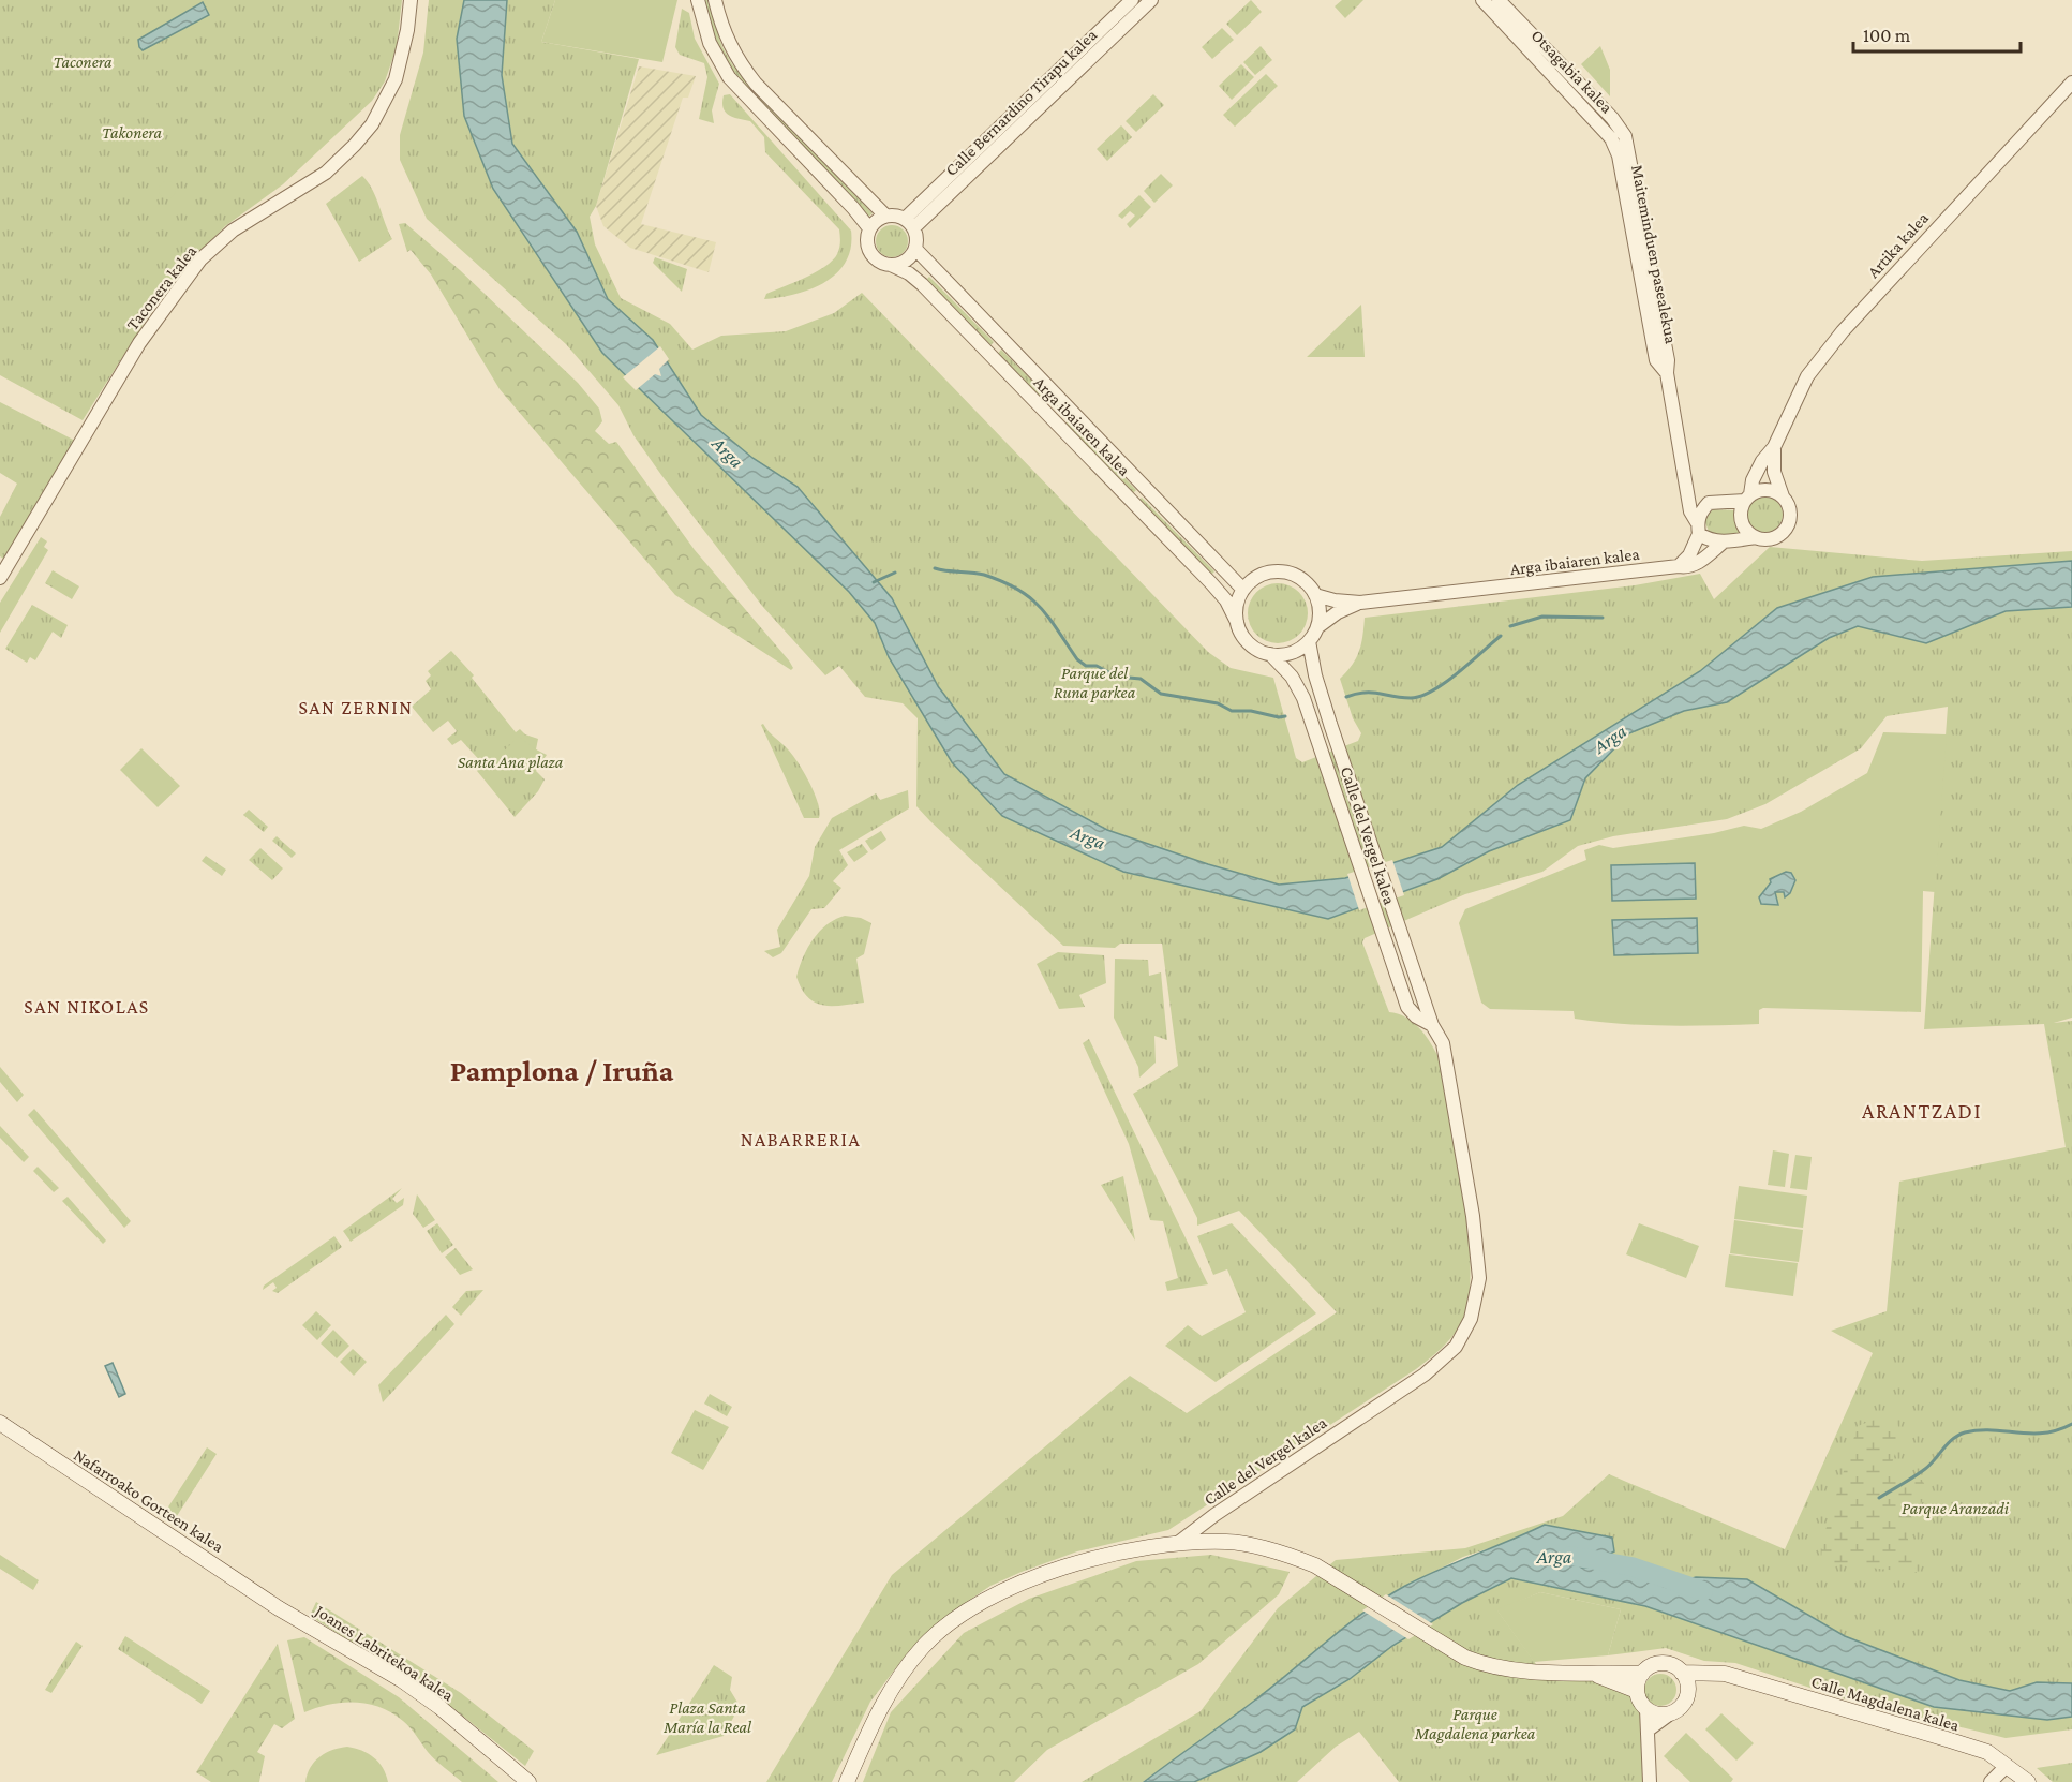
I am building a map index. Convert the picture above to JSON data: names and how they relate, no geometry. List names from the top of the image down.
{
  "streets": {
    "main road": [
      "Calle del Vergel kalea",
      "Nafarroako Gorteen kalea",
      "Joanes Labritekoa kalea",
      "Calle Magdalena kalea"
    ],
    "street": [
      "Otsagabia kalea",
      "Calle Bernardino Tirapu kalea",
      "Artika kalea",
      "Maiteminduen pasealekua",
      "Taconera kalea",
      "Arga ibaiaren kalea"
    ]
  },
  "crossings": [
    ["Otsagabia kalea", "Maiteminduen pasealekua"],
    ["Calle Bernardino Tirapu kalea", "Arga ibaiaren kalea"],
    ["Arga ibaiaren kalea", "Calle del Vergel kalea"],
    ["Nafarroako Gorteen kalea", "Joanes Labritekoa kalea"]
  ],
  "districts": [
    "SAN ZERNIN",
    "SAN NIKOLAS",
    "Pamplona / Iruña",
    "ARANTZADI",
    "NABARRERIA"
  ],
  "water": ["Arga"],
  "parks": [
    "Taconera",
    "Takonera",
    "Parque del Runa parkea",
    "Santa Ana plaza",
    "Parque Aranzadi",
    "Plaza Santa María la Real",
    "Parque Magdalena parkea"
  ],
  "scale_bar": "100 m"
}
